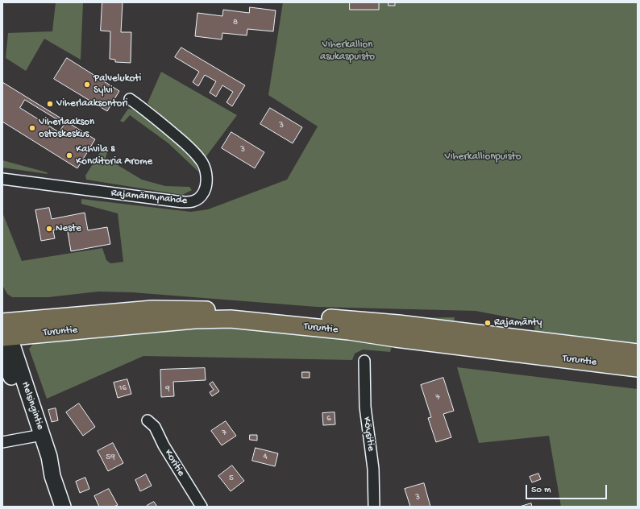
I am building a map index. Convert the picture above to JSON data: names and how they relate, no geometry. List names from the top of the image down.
{
  "streets": {
    "main road": ["Turuntie", "Helsingintie"],
    "street": ["Rajamännynahde", "Köysitie", "Koritie"]
  },
  "crossings": [
    ["Turuntie", "Helsingintie"]
  ],
  "parks": ["Viherkallion asukaspuisto", "Viherkallionpuisto"],
  "places": [
    "Palvelukoti Sylvi",
    "Viherlaaksontori",
    "Viherlaakson ostoskeskus",
    "Kahvila & Konditoria Arome",
    "Neste",
    "Rajamänty"
  ],
  "house_numbers": [
    "8",
    "3",
    "3",
    "16",
    "9",
    "7",
    "6",
    "7",
    "4",
    "59",
    "5",
    "3"
  ],
  "scale_bar": "50 m"
}
